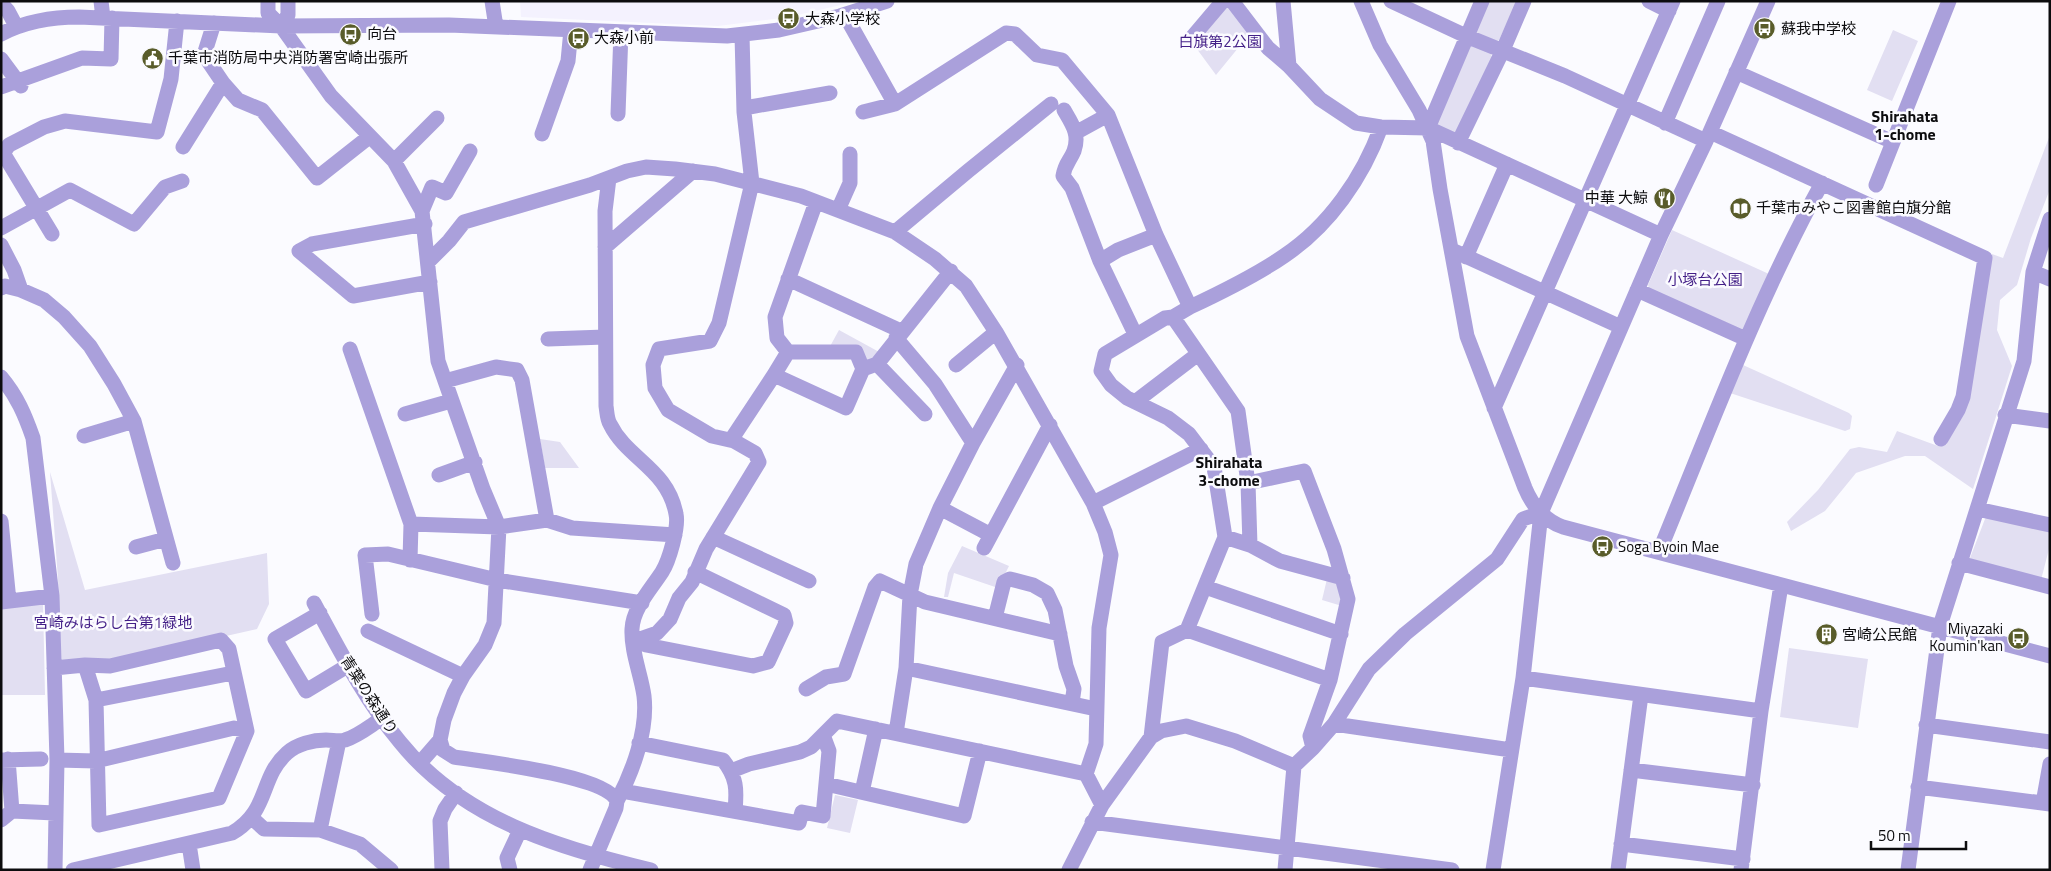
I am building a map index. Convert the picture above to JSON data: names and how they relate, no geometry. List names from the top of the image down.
{
  "streets": {
    "street": ["青葉の森通り"]
  },
  "districts": ["Shirahata 1-chome", "Shirahata 3-chome"],
  "parks": ["白旗第2公園", "小塚台公園", "宮崎みはらし台第1緑地"],
  "places": {
    "bus stop": [
      "大森小学校",
      "蘇我中学校",
      "向台",
      "大森小前",
      "Soga Byoin Mae",
      "Miyazaki Koumin'kan"
    ],
    "public building": ["千葉市消防局中央消防署宮崎出張所"],
    "restaurant": ["中華 大鯨"],
    "library": ["千葉市みやこ図書館白旗分館"],
    "building": ["宮崎公民館"]
  },
  "scale_bar": "50 m"
}
